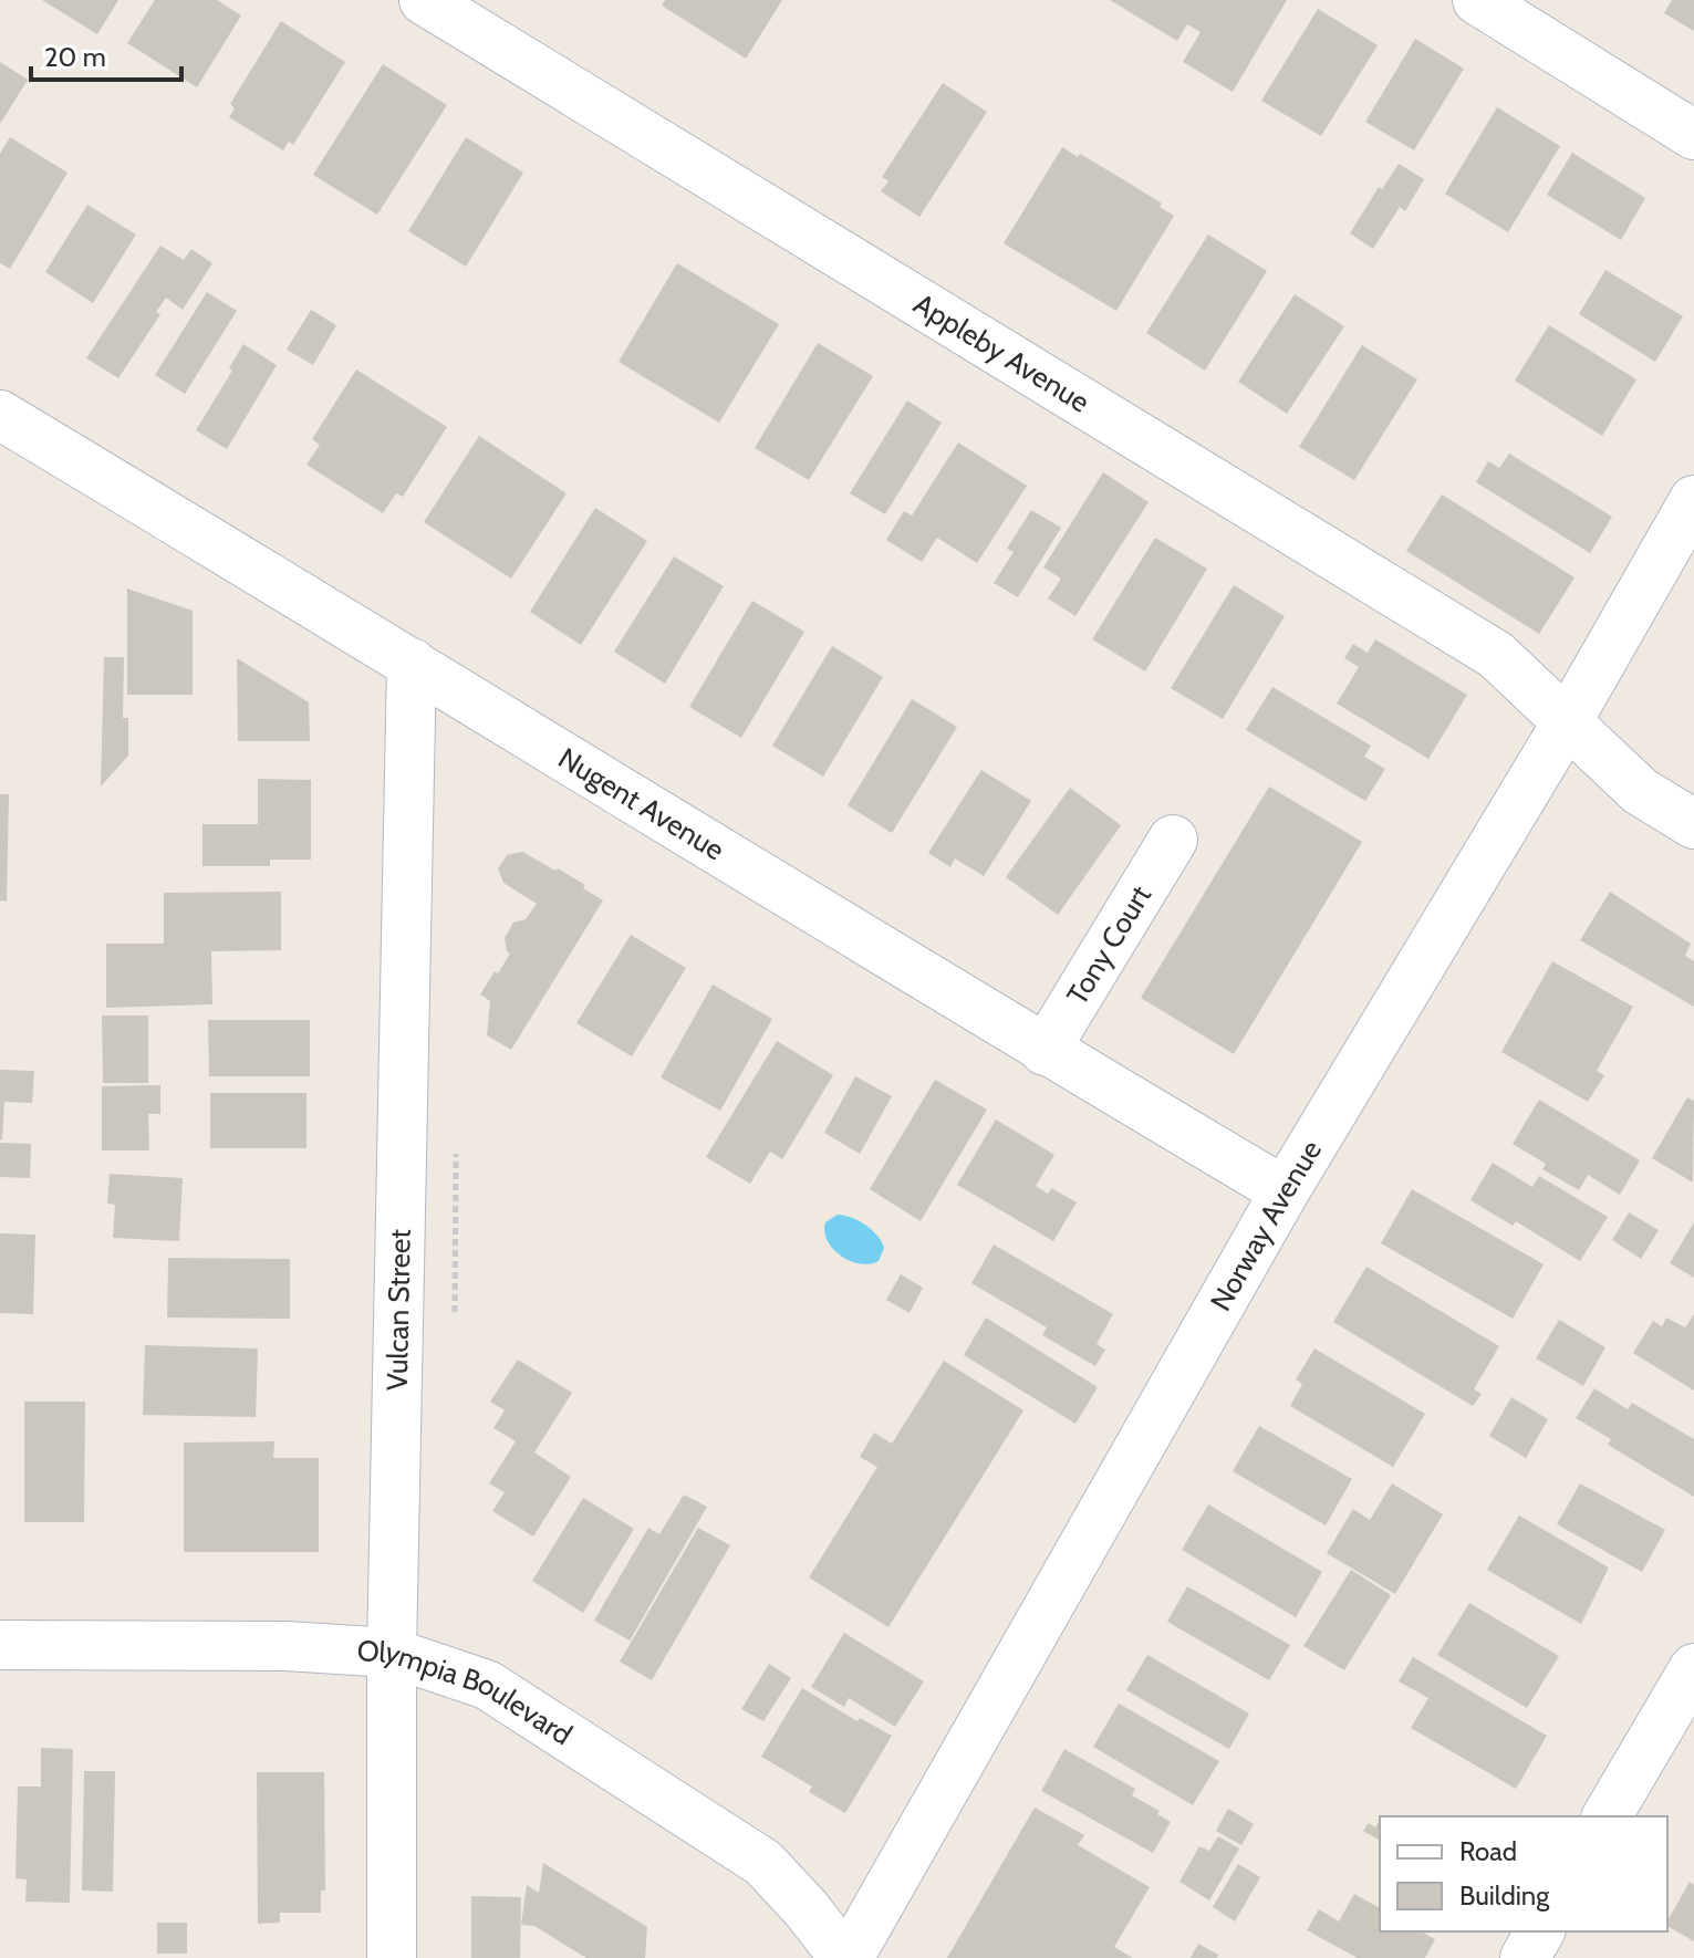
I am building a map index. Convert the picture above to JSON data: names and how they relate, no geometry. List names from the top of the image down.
{
  "streets": {
    "street": [
      "Appleby Avenue",
      "Nugent Avenue",
      "Tony Court",
      "Norway Avenue",
      "Vulcan Street",
      "Olympia Boulevard"
    ]
  },
  "crossings": [
    ["Appleby Avenue", "Norway Avenue"],
    ["Nugent Avenue", "Tony Court"],
    ["Nugent Avenue", "Norway Avenue"],
    ["Nugent Avenue", "Vulcan Street"],
    ["Norway Avenue", "Olympia Boulevard"],
    ["Vulcan Street", "Olympia Boulevard"]
  ],
  "legend": ["Road", "Building"],
  "scale_bar": "20 m"
}
